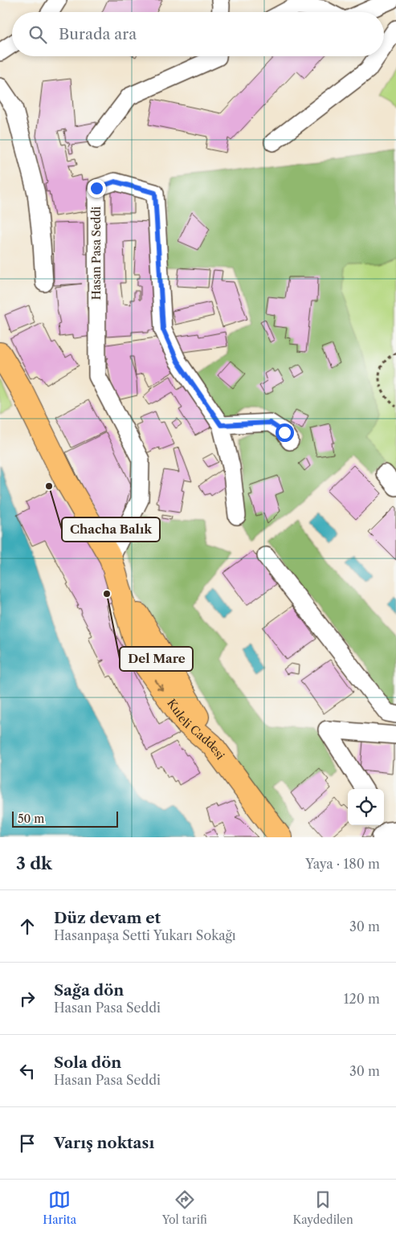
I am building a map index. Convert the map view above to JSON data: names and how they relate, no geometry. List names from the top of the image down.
{
  "streets": {
    "main road": ["Kuleli Caddesi"],
    "street": ["Hasan Pasa Seddi"]
  },
  "crossings": [
    ["Hasan Pasa Seddi", "Kuleli Caddesi"]
  ],
  "places": ["Chacha Balık", "Del Mare"],
  "scale_bar": "50 m",
  "page": {
    "search": "Burada ara",
    "scale": "50 m",
    "heading": ["3 dk", "Yaya · 180 m"],
    "list": [
      ["Düz devam et", "Hasanpaşa Setti Yukarı Sokağı", "30 m"],
      ["Sağa dön", "Hasan Pasa Seddi", "120 m"],
      ["Sola dön", "Hasan Pasa Seddi", "30 m"],
      "Varış noktası"
    ],
    "nav": ["Harita", "Yol tarifi", "Kaydedilen"]
  }
}
